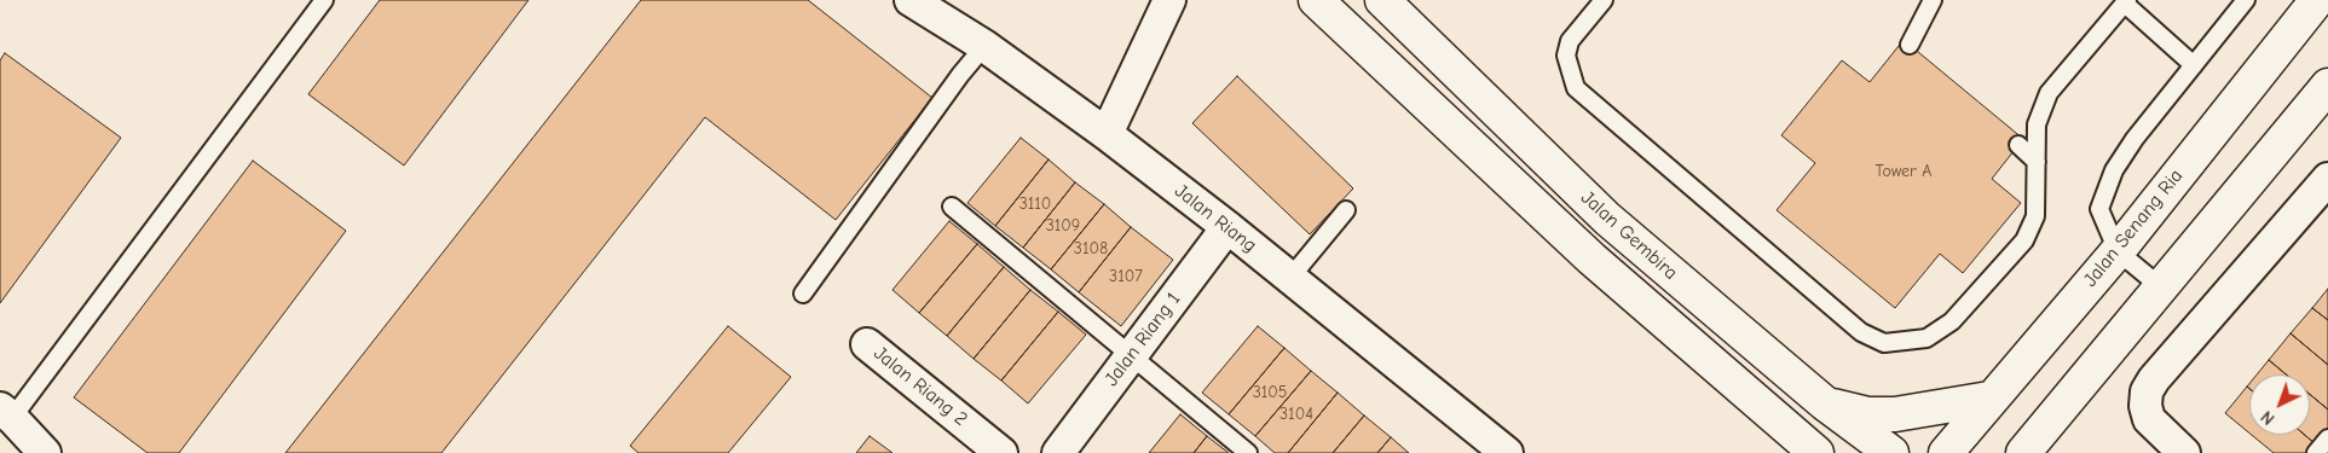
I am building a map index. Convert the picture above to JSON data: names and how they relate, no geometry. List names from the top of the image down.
{
  "streets": {
    "main road": ["Jalan Senang Ria", "Jalan Gembira"],
    "street": ["Jalan Riang", "Jalan Riang 1", "Jalan Riang 2"]
  },
  "crossings": [
    ["Jalan Riang", "Jalan Riang 1"]
  ],
  "house_numbers": [
    "Tower A",
    "3110",
    "3109",
    "3108",
    "3107",
    "3105",
    "3104"
  ],
  "north": "bottom left"
}
